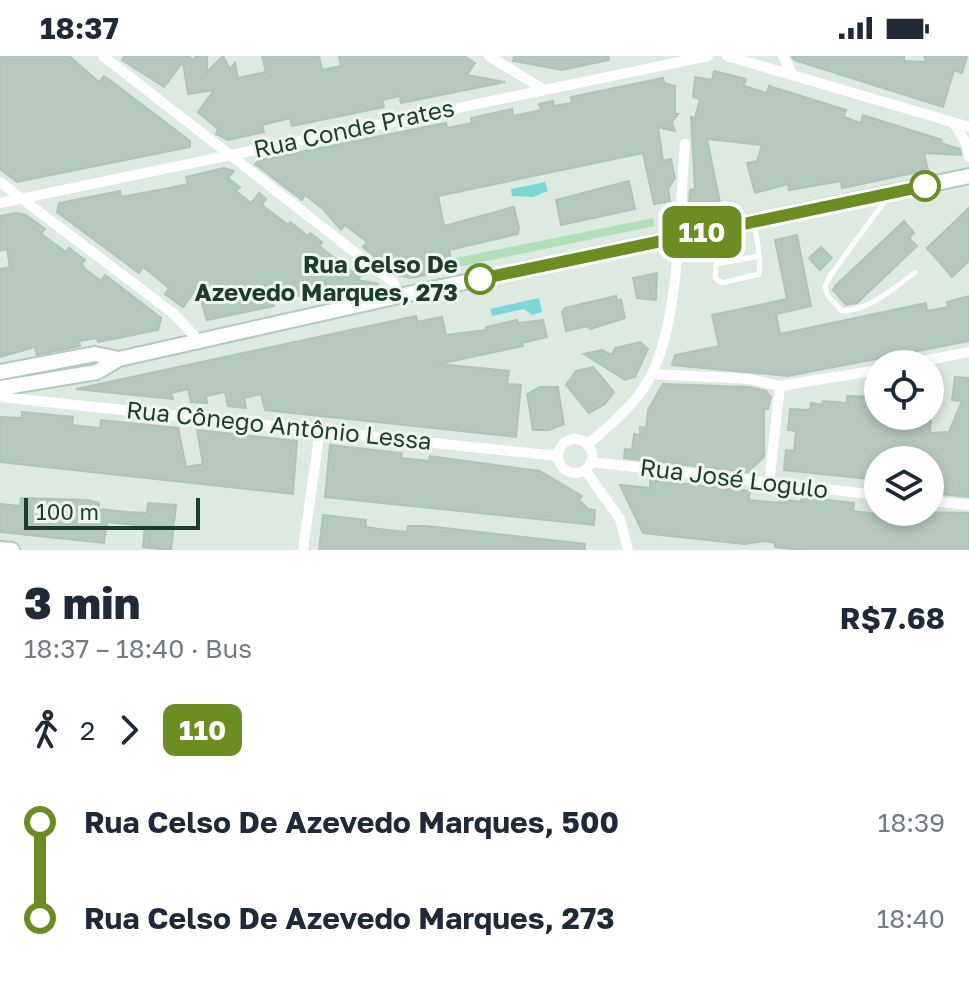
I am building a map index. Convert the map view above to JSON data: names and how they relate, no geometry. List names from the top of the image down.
{
  "streets": {
    "street": ["Rua Conde Prates", "Rua Cônego Antônio Lessa", "Rua José Logulo"]
  },
  "crossings": [
    ["Rua Cônego Antônio Lessa", "Rua José Logulo"]
  ],
  "places": ["Rua Celso De Azevedo Marques, 273"],
  "lines": ["bus line 110"],
  "scale_bar": "100 m",
  "page": {
    "status": "18:37",
    "on_map": "110",
    "scale": "100 m",
    "heading": ["3 min", "18:37 – 18:40 · Bus", "R$7.68"],
    "legs": ["2", "110"],
    "list": [
      {
        "name": "Rua Celso De Azevedo Marques, 500",
        "value": "18:39"
      },
      {
        "name": "Rua Celso De Azevedo Marques, 273",
        "value": "18:40"
      }
    ]
  }
}
